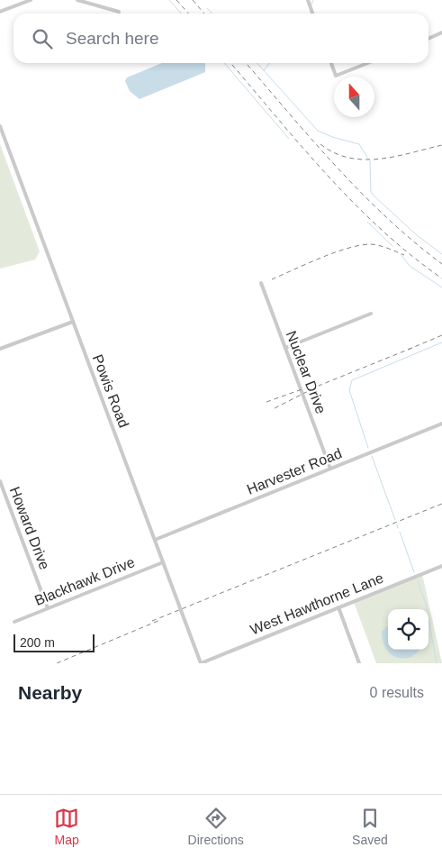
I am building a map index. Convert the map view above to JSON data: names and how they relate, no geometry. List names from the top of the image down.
{
  "streets": {
    "street": [
      "Nuclear Drive",
      "Powis Road",
      "Harvester Road",
      "Howard Drive",
      "Blackhawk Drive",
      "West Hawthorne Lane"
    ]
  },
  "crossings": [
    ["Nuclear Drive", "Harvester Road"],
    ["Powis Road", "Harvester Road"],
    ["Powis Road", "Blackhawk Drive"],
    ["Powis Road", "West Hawthorne Lane"],
    ["Howard Drive", "Blackhawk Drive"]
  ],
  "scale_bar": "200 m",
  "north": "top",
  "page": {
    "search": "Search here",
    "scale": "200 m",
    "heading": ["Nearby", "0 results"],
    "nav": ["Map", "Directions", "Saved"]
  }
}
